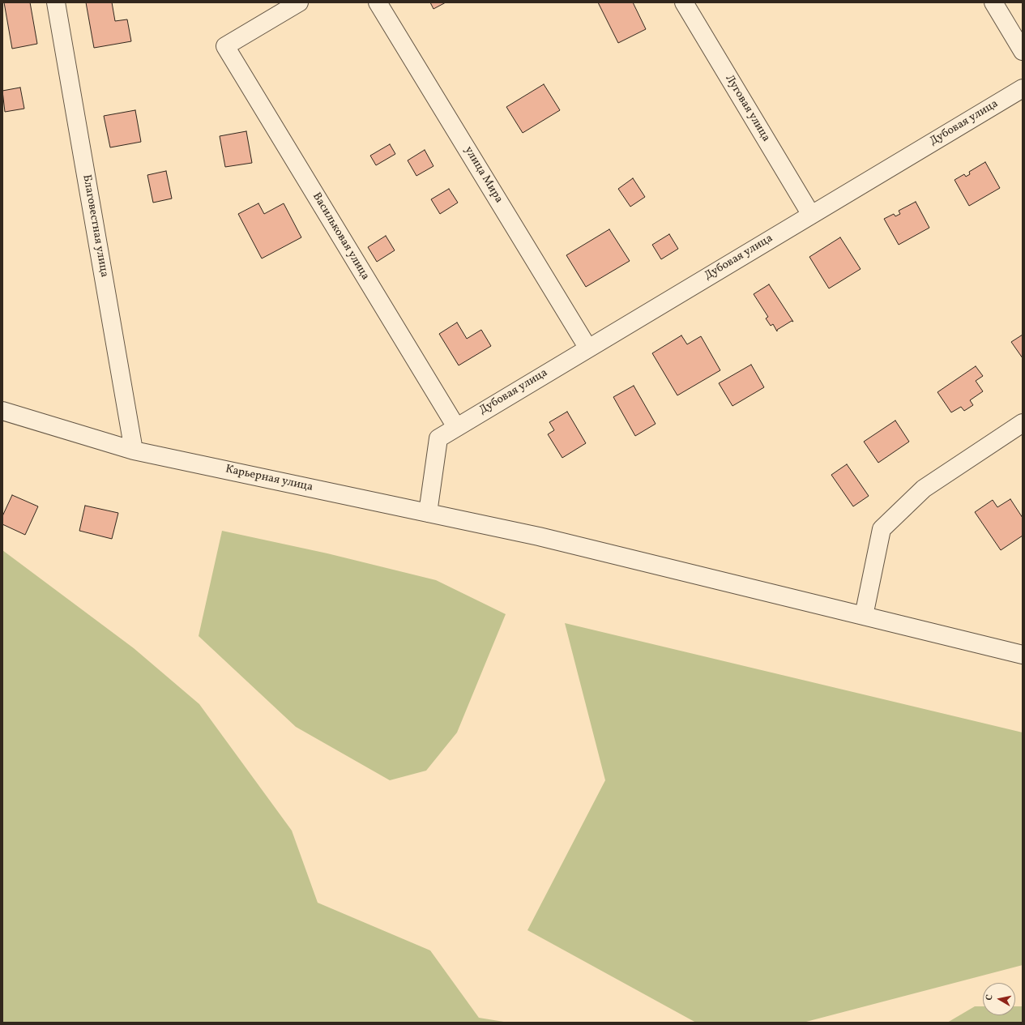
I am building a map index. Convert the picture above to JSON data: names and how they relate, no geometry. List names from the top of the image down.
{
  "streets": {
    "street": [
      "Луговая улица",
      "Дубовая улица",
      "улица Мира",
      "Благовестная улица",
      "Васильковая улица",
      "Карьерная улица"
    ]
  },
  "crossings": [
    ["Луговая улица", "Дубовая улица"],
    ["Дубовая улица", "улица Мира"],
    ["Дубовая улица", "Васильковая улица"],
    ["Дубовая улица", "Карьерная улица"],
    ["Благовестная улица", "Карьерная улица"]
  ],
  "north": "left"
}
